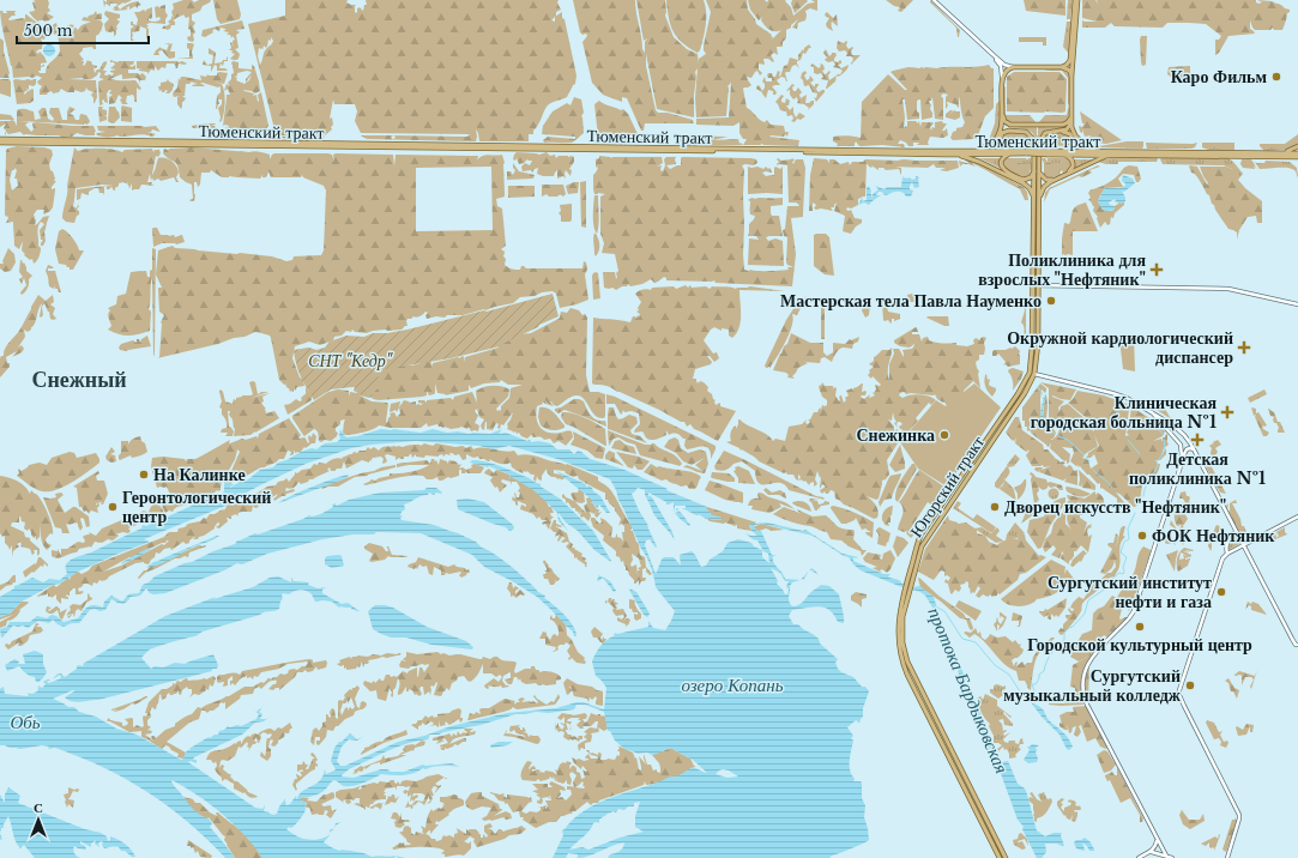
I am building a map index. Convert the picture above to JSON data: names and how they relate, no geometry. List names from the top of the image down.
{
  "streets": {
    "main road": ["Тюменский тракт", "Югорский тракт"]
  },
  "districts": ["Снежный"],
  "water": ["озеро Копань", "протока Бардыковская", "Обь"],
  "parks": ["СНТ \"Кедр\""],
  "places": {
    "other": [
      "Каро Фильм",
      "Мастерская тела Павла Науменко",
      "Снежинка",
      "На Калинке",
      "Геронтологический центр",
      "Дворец искусств \"Нефтяник\"",
      "ФОК Нефтяник",
      "Сургутский институт нефти и газа",
      "Городской культурный центр",
      "Сургутский музыкальный колледж"
    ],
    "health": [
      "Поликлиника для взрослых \"Нефтяник\"",
      "Окружной кардиологический диспансер",
      "Клиническая городская больница №1",
      "Детская поликлиника №1"
    ]
  },
  "scale_bar": "500 m",
  "north": "top"
}
